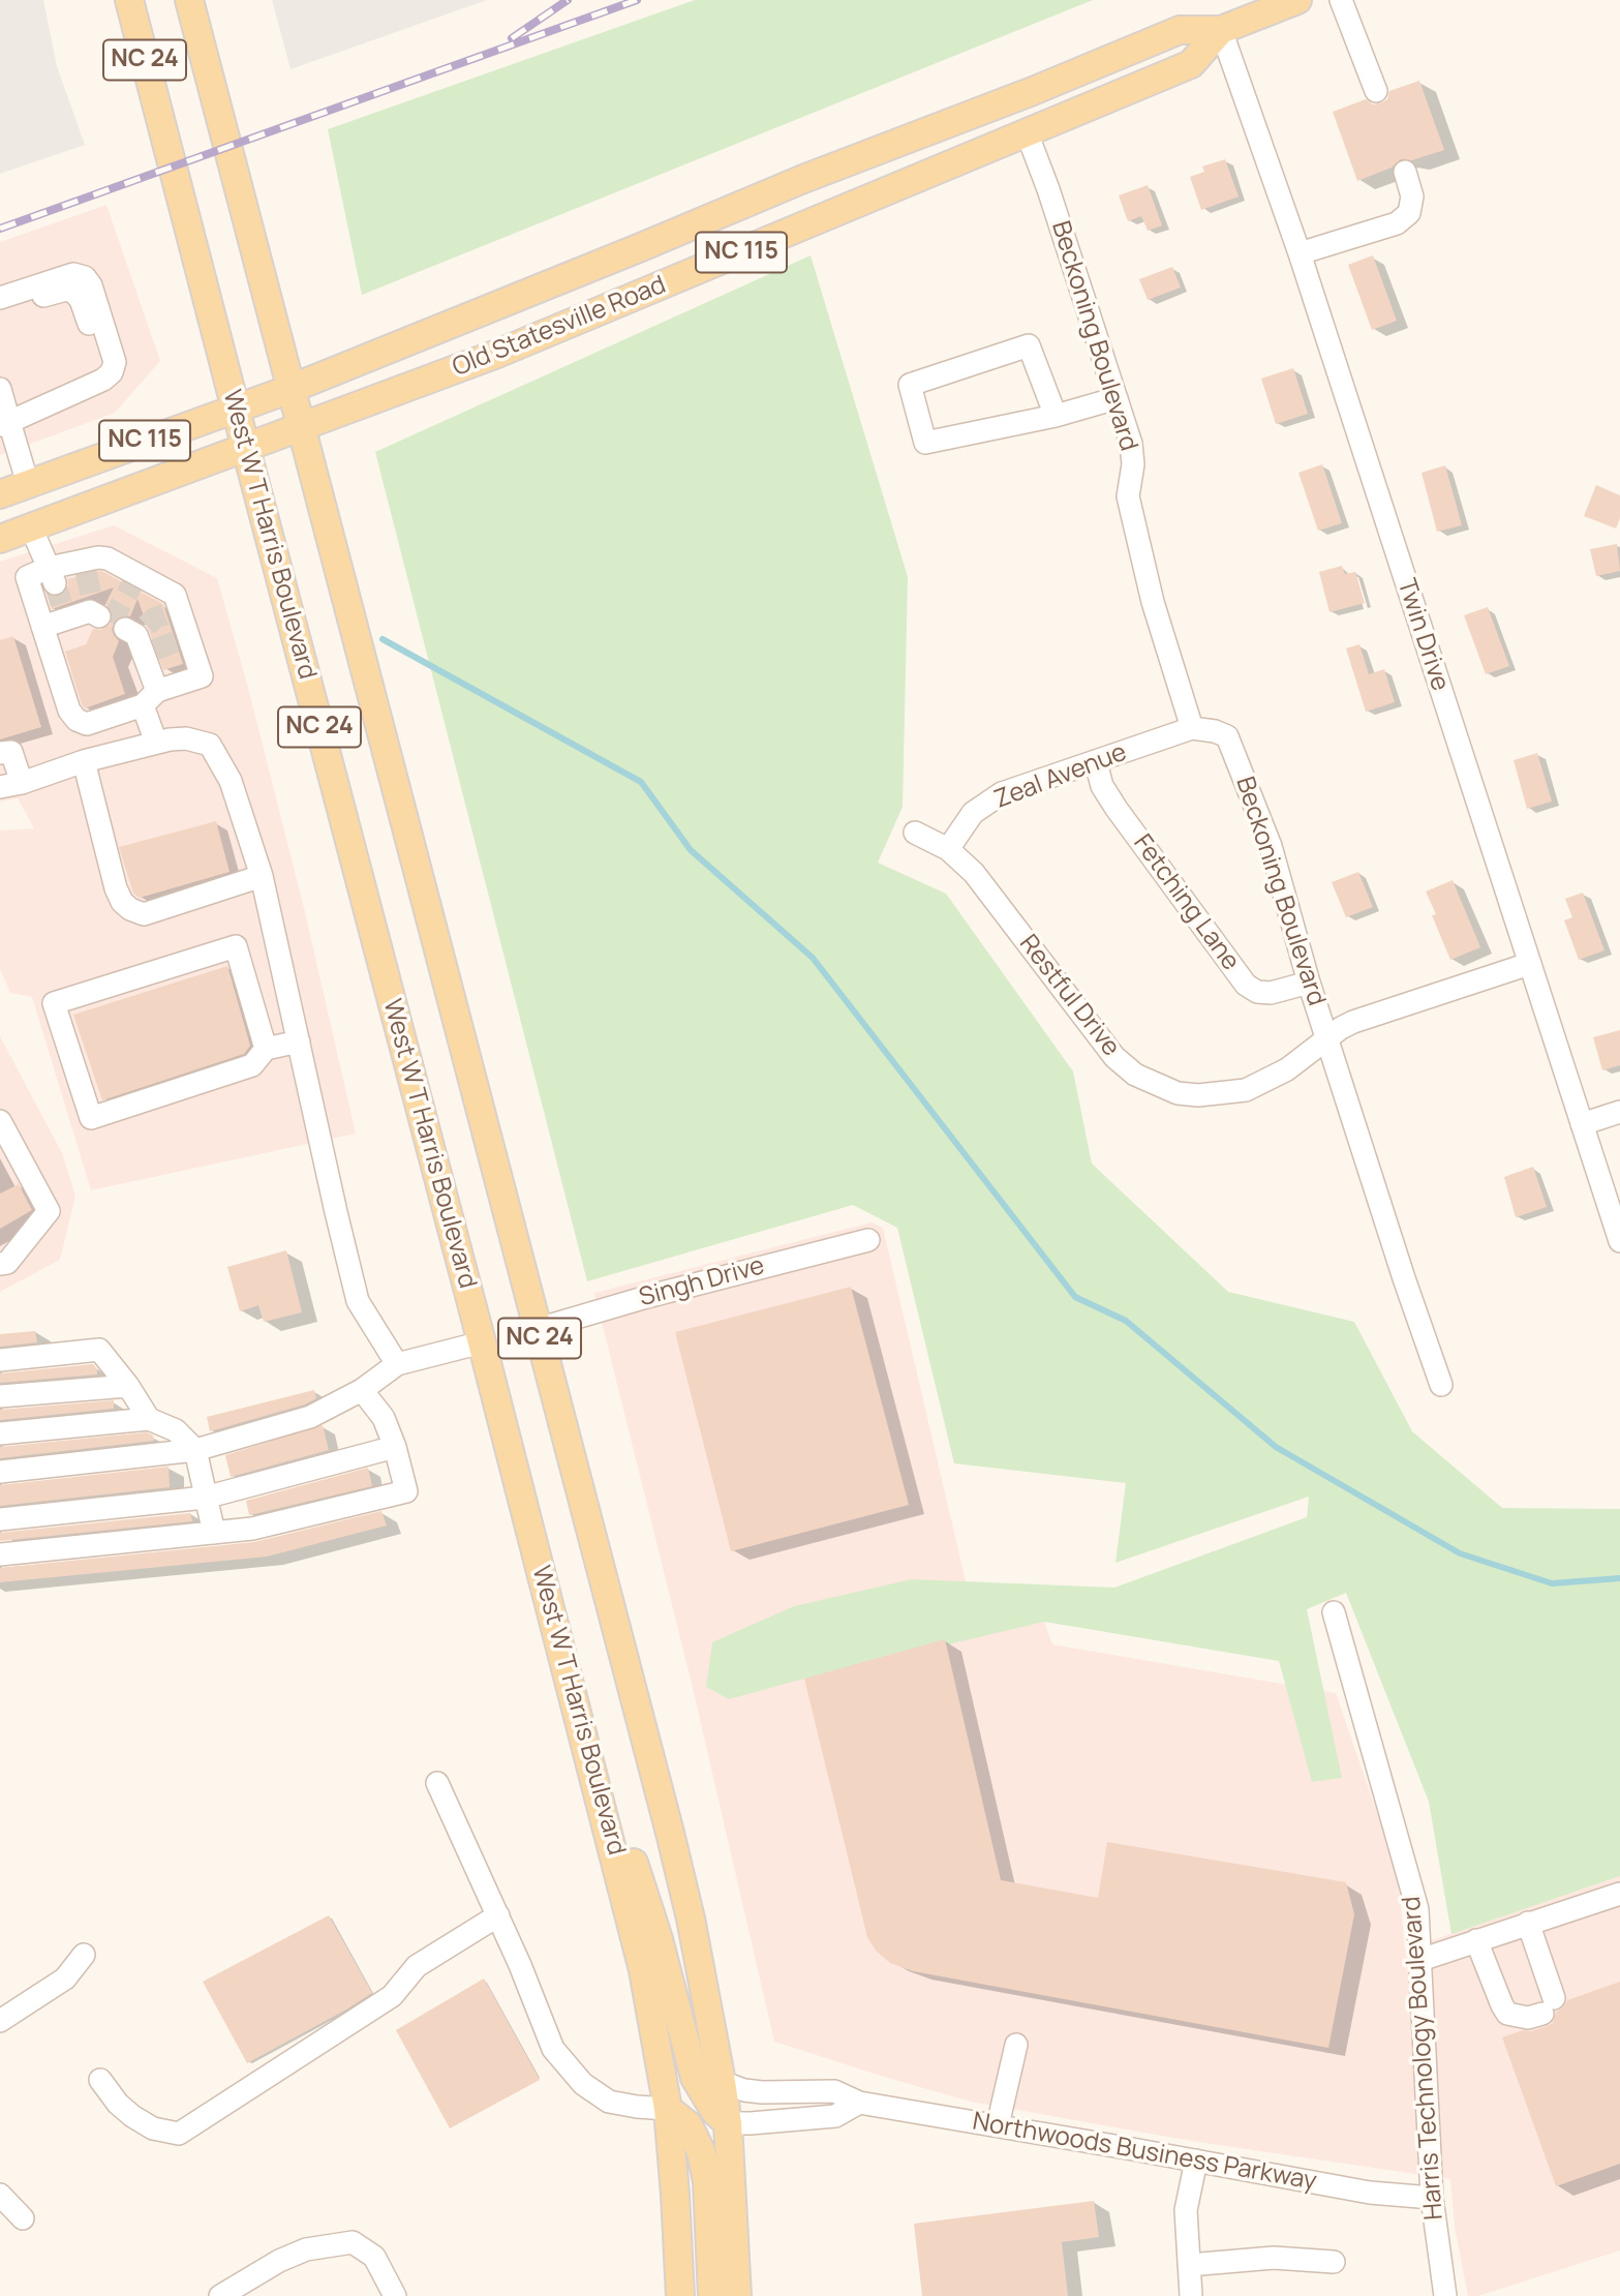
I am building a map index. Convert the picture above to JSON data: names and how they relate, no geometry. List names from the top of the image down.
{
  "streets": {
    "main road": [
      "NC 24",
      "NC 115",
      "Old Statesville Road",
      "West W T Harris Boulevard"
    ],
    "street": [
      "Beckoning Boulevard",
      "Twin Drive",
      "Zeal Avenue",
      "Fetching Lane",
      "Restful Drive",
      "Singh Drive",
      "Harris Technology Boulevard",
      "Northwoods Business Parkway"
    ]
  },
  "crossings": [
    ["NC 24", "Old Statesville Road"],
    ["NC 24", "Singh Drive"],
    ["NC 24", "Northwoods Business Parkway"],
    ["Old Statesville Road", "Beckoning Boulevard"],
    ["Old Statesville Road", "West W T Harris Boulevard"],
    ["Old Statesville Road", "Twin Drive"],
    ["Beckoning Boulevard", "Zeal Avenue"],
    ["Beckoning Boulevard", "Fetching Lane"],
    ["Beckoning Boulevard", "Restful Drive"],
    ["Twin Drive", "Restful Drive"],
    ["Zeal Avenue", "Fetching Lane"],
    ["Zeal Avenue", "Restful Drive"],
    ["Harris Technology Boulevard", "Northwoods Business Parkway"]
  ]
}
